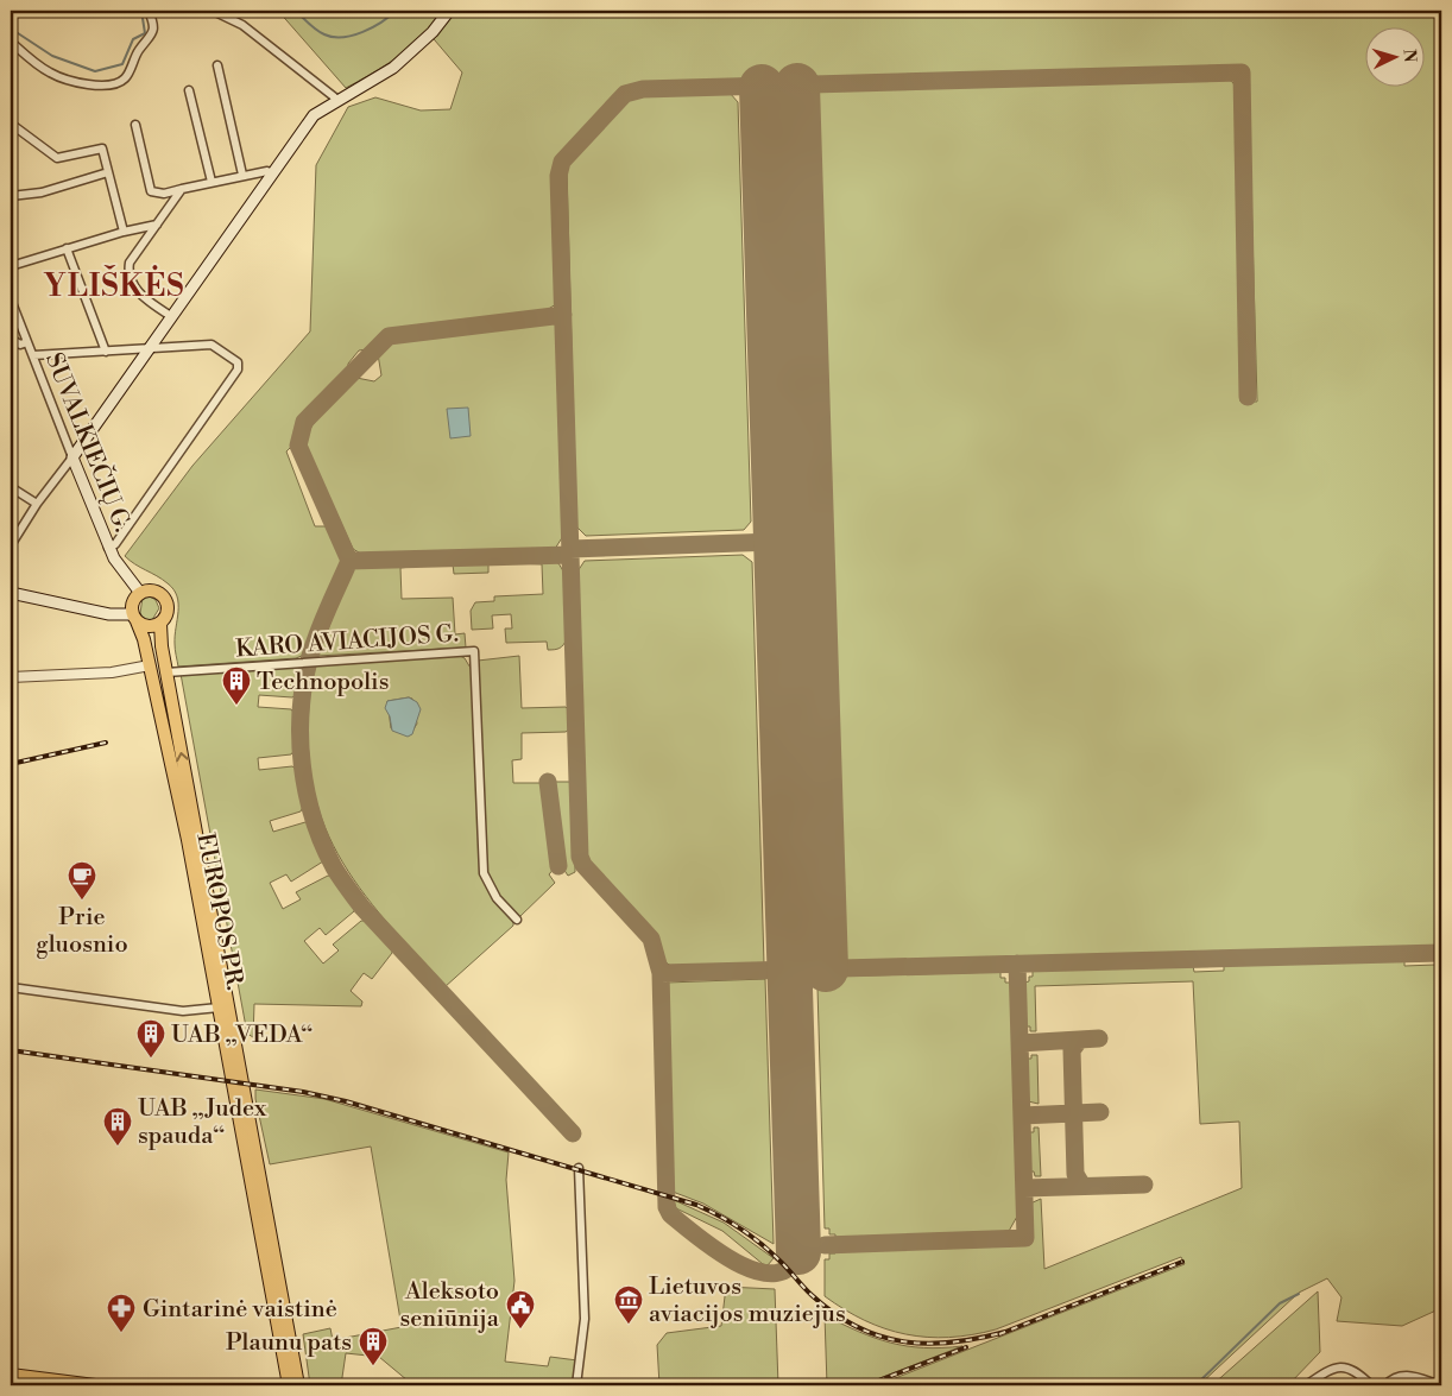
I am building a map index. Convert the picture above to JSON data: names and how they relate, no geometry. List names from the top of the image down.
{
  "streets": {
    "main road": ["SUVALKIEČIŲ G.", "EUROPOS PR."],
    "street": ["KARO AVIACIJOS G."]
  },
  "crossings": [
    ["SUVALKIEČIŲ G.", "EUROPOS PR."],
    ["KARO AVIACIJOS G.", "EUROPOS PR."]
  ],
  "districts": ["YLIŠKĖS"],
  "places": {
    "building": [
      "Technopolis",
      "UAB „VEDA“",
      "UAB „Judex spauda“",
      "Plaunu pats"
    ],
    "cafe": ["Prie gluosnio"],
    "museum": ["Lietuvos aviacijos muziejus"],
    "public building": ["Aleksoto seniūnija"],
    "pharmacy": ["Gintarinė vaistinė"]
  },
  "north": "right"
}
